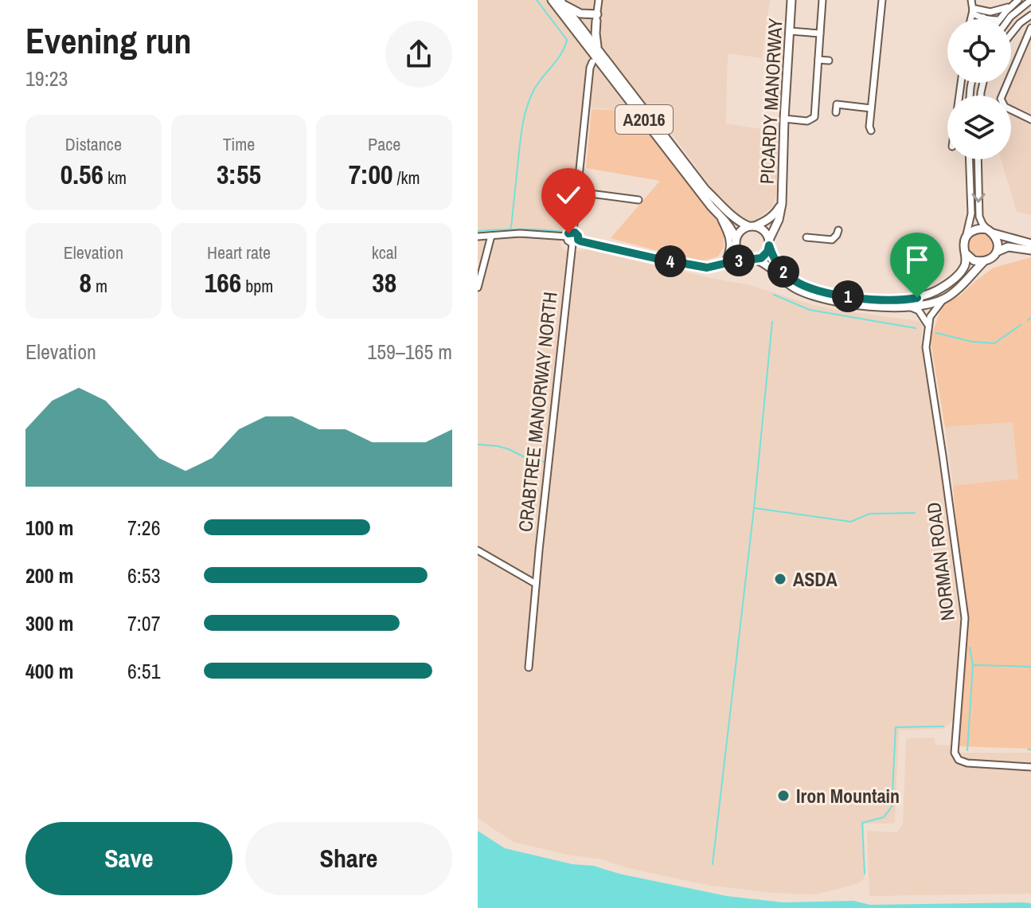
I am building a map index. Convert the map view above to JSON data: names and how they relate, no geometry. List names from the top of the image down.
{
  "streets": {
    "main road": ["PICARDY MANORWAY", "A2016"],
    "street": ["CRABTREE MANORWAY NORTH", "NORMAN ROAD"]
  },
  "crossings": [
    ["PICARDY MANORWAY", "A2016"]
  ],
  "places": ["ASDA", "Iron Mountain"],
  "page": {
    "heading": ["Evening run", "19:23"],
    "stats": [
      ["Distance", "0.56 km"],
      ["Time", "3:55"],
      ["Pace", "7:00 /km"],
      ["Elevation", "8 m"],
      ["Heart rate", "166 bpm"],
      ["kcal", "38"]
    ],
    "pins": [
      "3",
      "4",
      "2",
      "1"
    ],
    "chart": ["Elevation", "159–165 m"],
    "list": [
      {
        "name": "100 m",
        "note": "7:26"
      },
      {
        "name": "200 m",
        "note": "6:53"
      },
      {
        "name": "300 m",
        "note": "7:07"
      },
      {
        "name": "400 m",
        "note": "6:51"
      }
    ],
    "buttons": ["Save", "Share"]
  }
}
